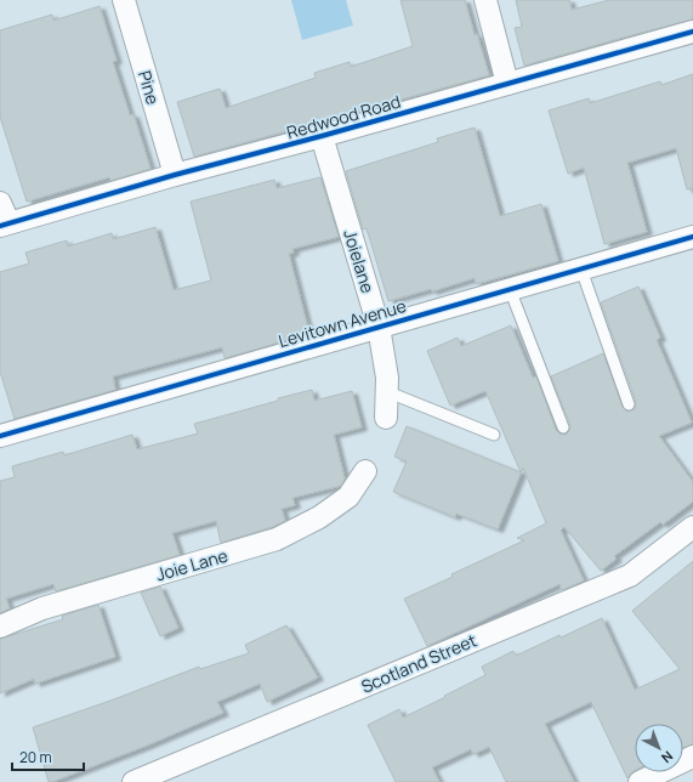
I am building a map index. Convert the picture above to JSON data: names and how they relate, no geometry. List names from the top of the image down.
{
  "streets": {
    "street": [
      "Pine",
      "Redwood Road",
      "Joielane",
      "Levitown Avenue",
      "Joie Lane",
      "Scotland Street"
    ]
  },
  "crossings": [
    ["Pine", "Redwood Road"],
    ["Redwood Road", "Joielane"],
    ["Joielane", "Levitown Avenue"]
  ],
  "scale_bar": "20 m",
  "north": "bottom right"
}
